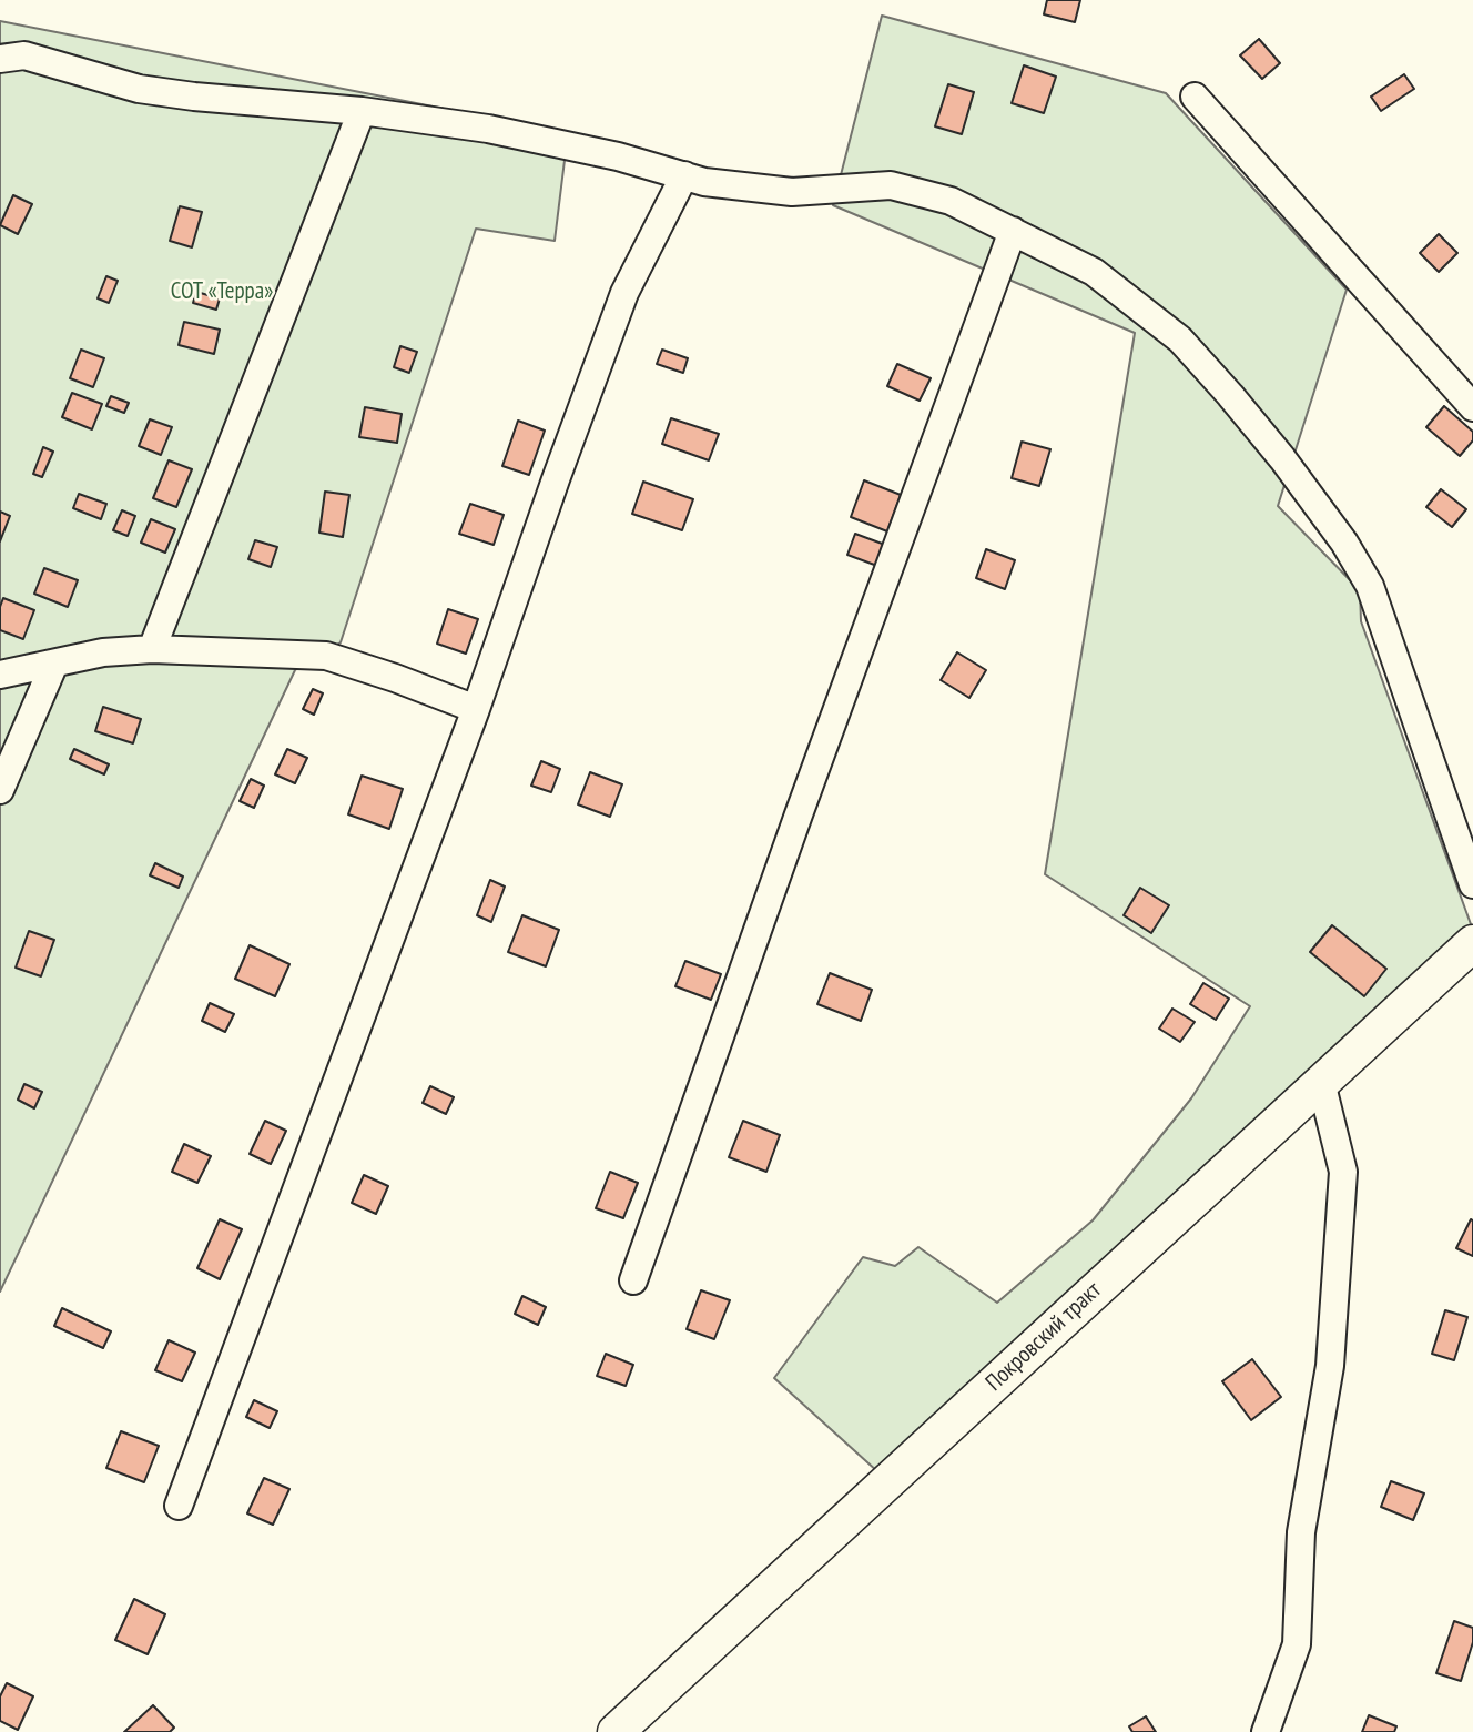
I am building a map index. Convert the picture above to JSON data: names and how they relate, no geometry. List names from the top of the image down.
{
  "streets": {
    "main road": ["Покровский тракт"]
  },
  "parks": ["СОТ «Терра»"]
}
